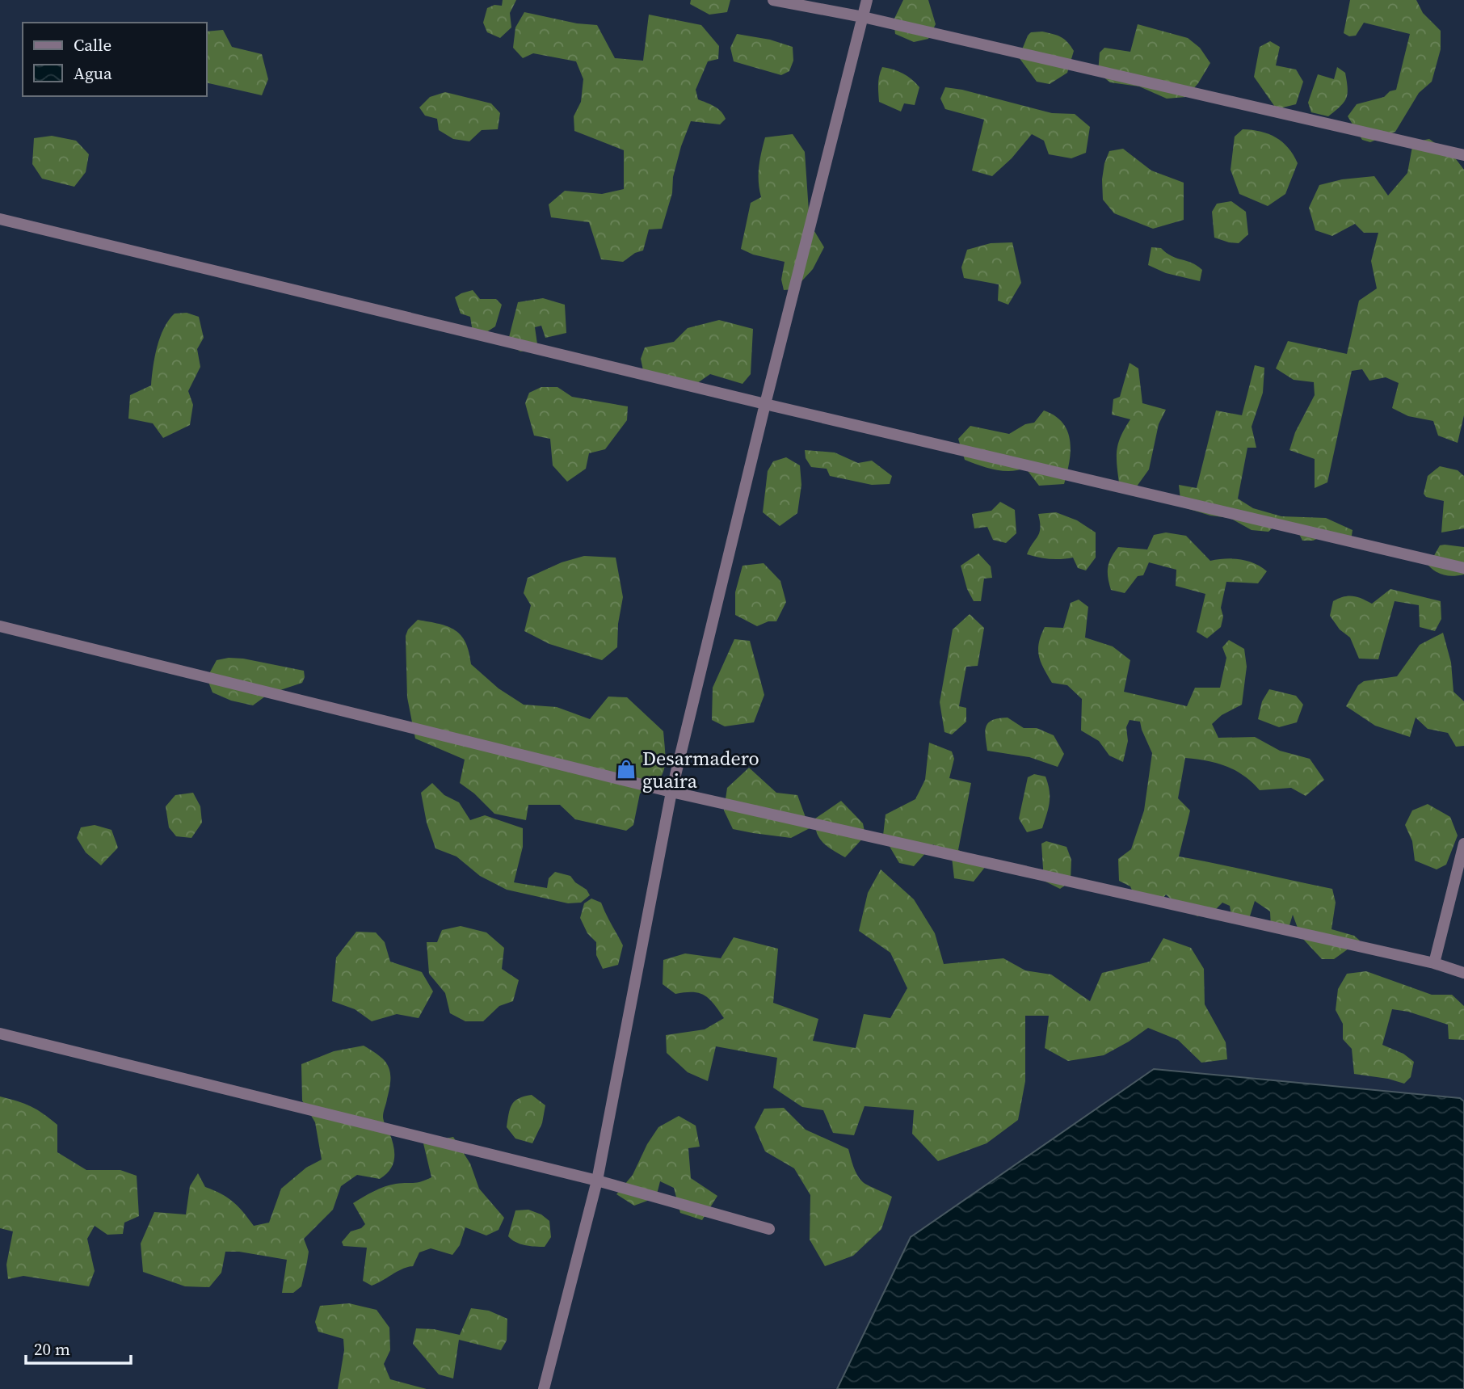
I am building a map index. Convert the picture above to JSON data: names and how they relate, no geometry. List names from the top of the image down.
{
  "places": {
    "shop": ["Desarmadero guaira"]
  },
  "legend": ["Calle", "Agua"],
  "scale_bar": "20 m"
}
